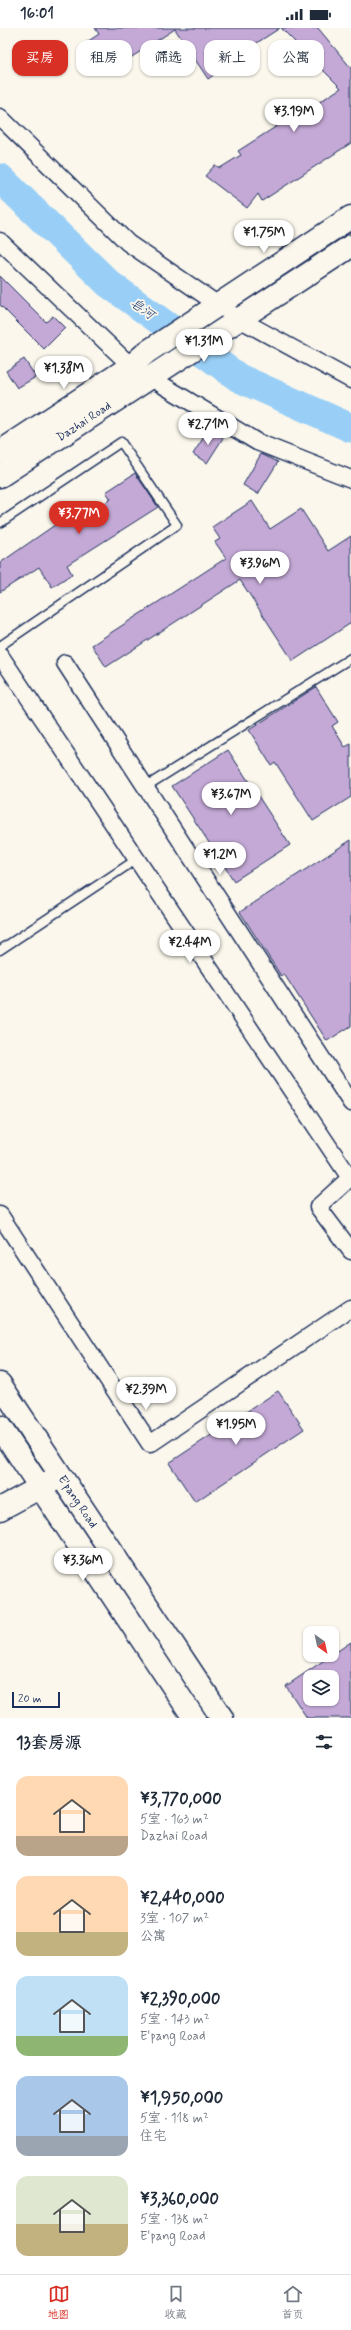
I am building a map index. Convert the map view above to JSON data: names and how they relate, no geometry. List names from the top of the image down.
{
  "streets": {
    "main road": ["Dazhai Road", "E'pang Road"]
  },
  "water": ["皂河"],
  "scale_bar": "20 m",
  "north": "bottom right",
  "page": {
    "status": "16:01",
    "chip": [
      "买房",
      "租房",
      "筛选",
      "新上",
      "公寓"
    ],
    "price": [
      "¥3.19M",
      "¥1.75M",
      "¥1.31M",
      "¥1.38M",
      "¥2.71M",
      "¥3.77M",
      "¥3.96M",
      "¥3.67M",
      "¥1.2M",
      "¥2.44M",
      "¥2.39M",
      "¥1.95M",
      "¥3.36M"
    ],
    "scale": "20 m",
    "heading": "13套房源",
    "list": [
      {
        "name": "¥3,770,000",
        "note": "5室 · 163 m² · Dazhai Road"
      },
      {
        "name": "¥2,440,000",
        "note": "3室 · 107 m² · 公寓"
      },
      {
        "name": "¥2,390,000",
        "note": "5室 · 143 m² · E'pang Road"
      },
      {
        "name": "¥1,950,000",
        "note": "5室 · 118 m² · 住宅"
      },
      {
        "name": "¥3,360,000",
        "note": "5室 · 138 m² · E'pang Road"
      }
    ],
    "tabs": ["地图", "收藏", "首页"]
  }
}
